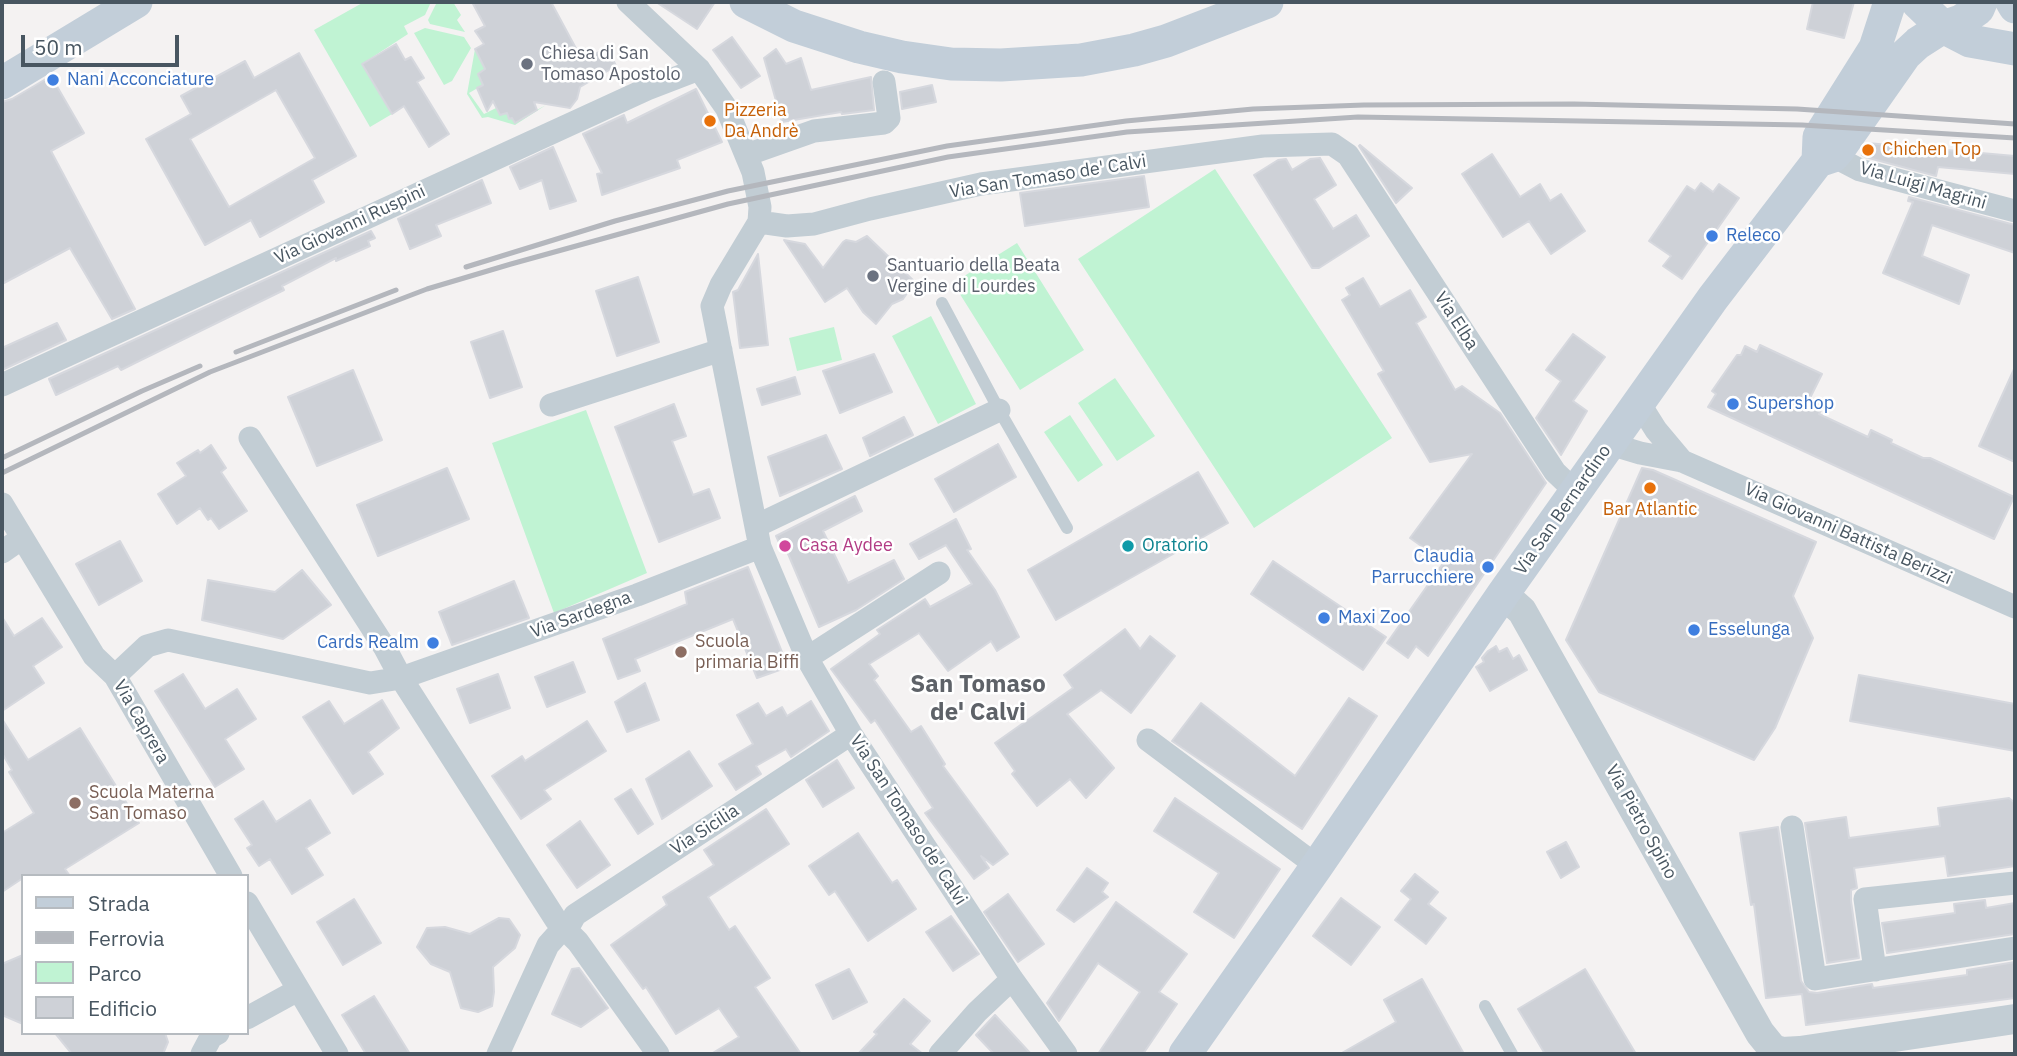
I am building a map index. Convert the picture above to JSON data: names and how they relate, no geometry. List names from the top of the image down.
{
  "streets": {
    "main road": ["Via San Bernardino"],
    "street": [
      "Via San Tomaso de' Calvi",
      "Via Luigi Magrini",
      "Via Giovanni Ruspini",
      "Via Elba",
      "Via Giovanni Battista Berizzi",
      "Via Sardegna",
      "Via Caprera",
      "Via Pietro Spino",
      "Via Sicilia"
    ]
  },
  "crossings": [
    ["Via San Tomaso de' Calvi", "Via Elba"],
    ["Via San Tomaso de' Calvi", "Via Sardegna"],
    ["Via San Tomaso de' Calvi", "Via Sicilia"],
    ["Via Luigi Magrini", "Via San Bernardino"],
    ["Via Elba", "Via San Bernardino"],
    ["Via San Bernardino", "Via Giovanni Battista Berizzi"],
    ["Via San Bernardino", "Via Pietro Spino"],
    ["Via Sardegna", "Via Caprera"]
  ],
  "districts": ["San Tomaso de' Calvi"],
  "places": [
    "Chiesa di San Tomaso Apostolo",
    "Nani Acconciature",
    "Pizzeria Da Andrè",
    "Chichen Top",
    "Releco",
    "Santuario della Beata Vergine di Lourdes",
    "Supershop",
    "Bar Atlantic",
    "Casa Aydee",
    "Oratorio",
    "Claudia Parrucchiere",
    "Maxi Zoo",
    "Esselunga",
    "Cards Realm",
    "Scuola primaria Biffi",
    "Scuola Materna San Tomaso"
  ],
  "legend": [
    "Strada",
    "Ferrovia",
    "Parco",
    "Edificio"
  ],
  "scale_bar": "50 m"
}
